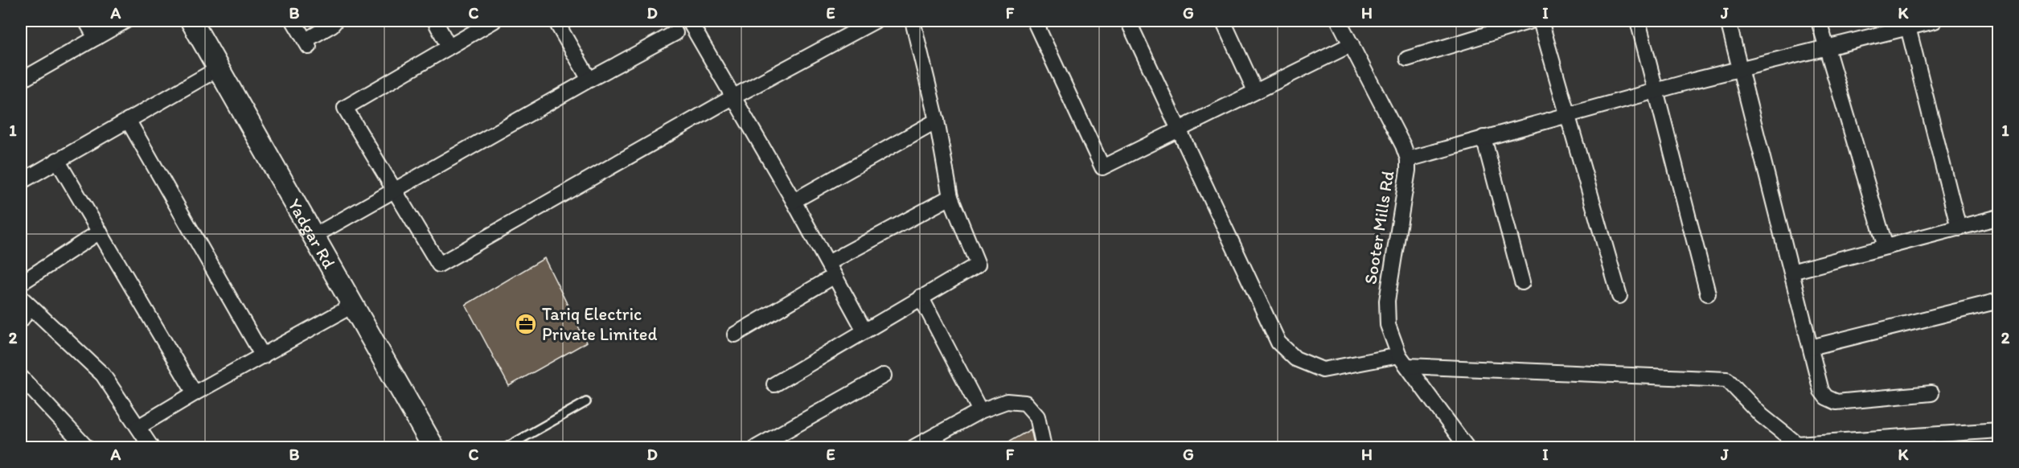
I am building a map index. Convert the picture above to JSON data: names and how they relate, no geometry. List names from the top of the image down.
{
  "streets": {
    "street": ["Sooter Mills Rd", "Yadgar Rd"]
  },
  "places": {
    "office": ["Tariq Electric Private Limited"]
  },
  "grid": {
    "columns": [
      "A",
      "B",
      "C",
      "D",
      "E",
      "F",
      "G",
      "H",
      "I",
      "J",
      "K"
    ],
    "rows": ["1", "2"]
  }
}
